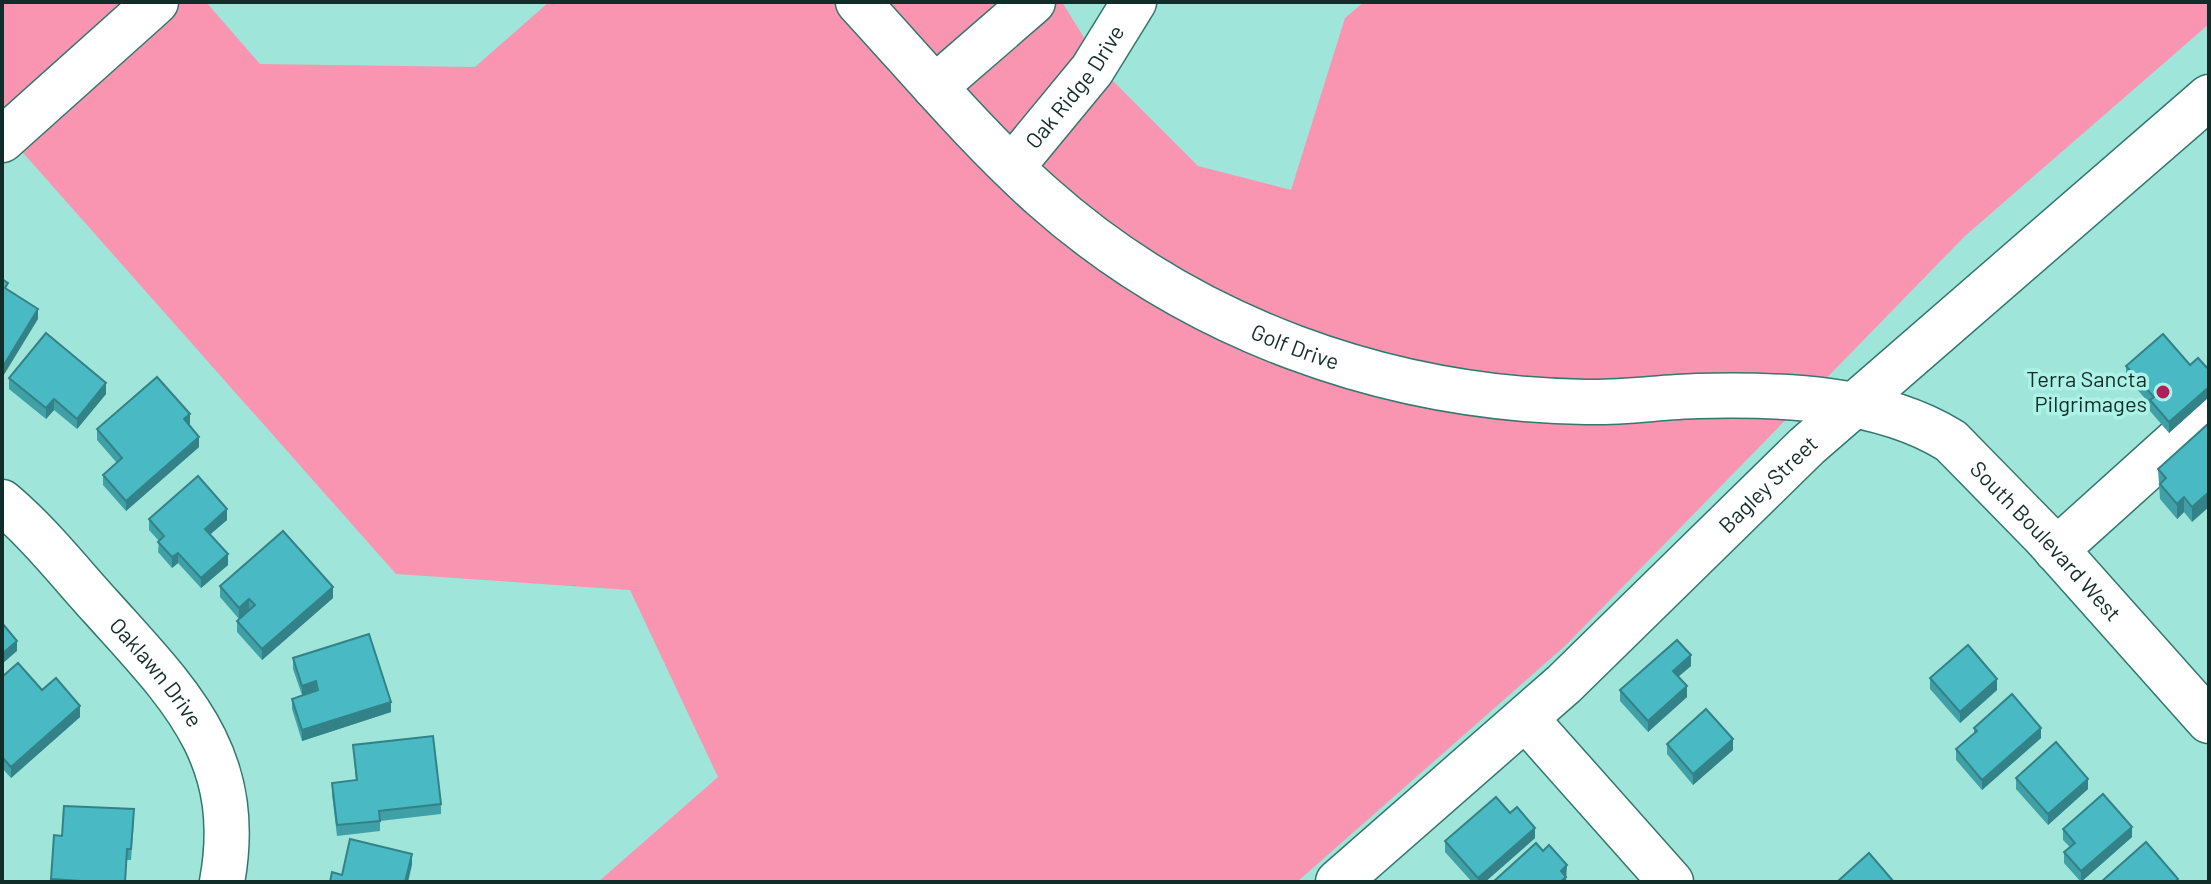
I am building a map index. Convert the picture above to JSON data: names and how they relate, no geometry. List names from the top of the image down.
{
  "streets": {
    "street": [
      "Oak Ridge Drive",
      "Golf Drive",
      "Bagley Street",
      "South Boulevard West",
      "Oaklawn Drive"
    ]
  },
  "crossings": [
    ["Oak Ridge Drive", "Golf Drive"],
    ["Golf Drive", "Bagley Street"],
    ["Golf Drive", "South Boulevard West"],
    ["Bagley Street", "South Boulevard West"]
  ],
  "places": ["Terra Sancta Pilgrimages"]
}
